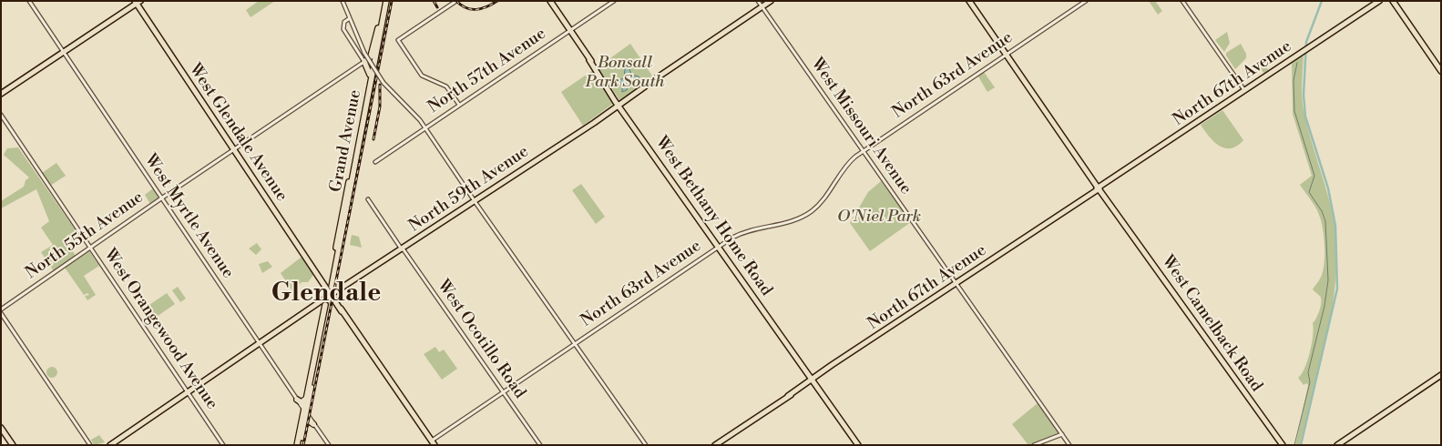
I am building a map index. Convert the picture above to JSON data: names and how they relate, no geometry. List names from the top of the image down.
{
  "streets": {
    "highway": ["Grand Avenue"],
    "main road": [
      "North 67th Avenue",
      "West Glendale Avenue",
      "North 59th Avenue",
      "West Bethany Home Road",
      "West Camelback Road"
    ],
    "street": [
      "North 57th Avenue",
      "North 63rd Avenue",
      "West Missouri Avenue",
      "West Myrtle Avenue",
      "North 55th Avenue",
      "West Orangewood Avenue",
      "West Ocotillo Road"
    ]
  },
  "crossings": [
    ["North 57th Avenue", "West Bethany Home Road"],
    ["North 63rd Avenue", "West Missouri Avenue"],
    ["North 63rd Avenue", "West Glendale Avenue"],
    ["North 63rd Avenue", "West Bethany Home Road"],
    ["North 63rd Avenue", "West Camelback Road"],
    ["North 63rd Avenue", "West Ocotillo Road"],
    ["North 67th Avenue", "West Missouri Avenue"],
    ["North 67th Avenue", "West Bethany Home Road"],
    ["North 67th Avenue", "West Camelback Road"],
    ["West Missouri Avenue", "North 59th Avenue"],
    ["West Glendale Avenue", "Grand Avenue"],
    ["West Glendale Avenue", "North 59th Avenue"],
    ["West Glendale Avenue", "North 55th Avenue"],
    ["North 59th Avenue", "West Myrtle Avenue"],
    ["North 59th Avenue", "West Bethany Home Road"],
    ["North 59th Avenue", "West Orangewood Avenue"],
    ["North 59th Avenue", "West Ocotillo Road"],
    ["West Myrtle Avenue", "North 55th Avenue"],
    ["North 55th Avenue", "West Orangewood Avenue"]
  ],
  "districts": ["Glendale"],
  "parks": ["Bonsall Park South", "O'Niel Park"]
}
